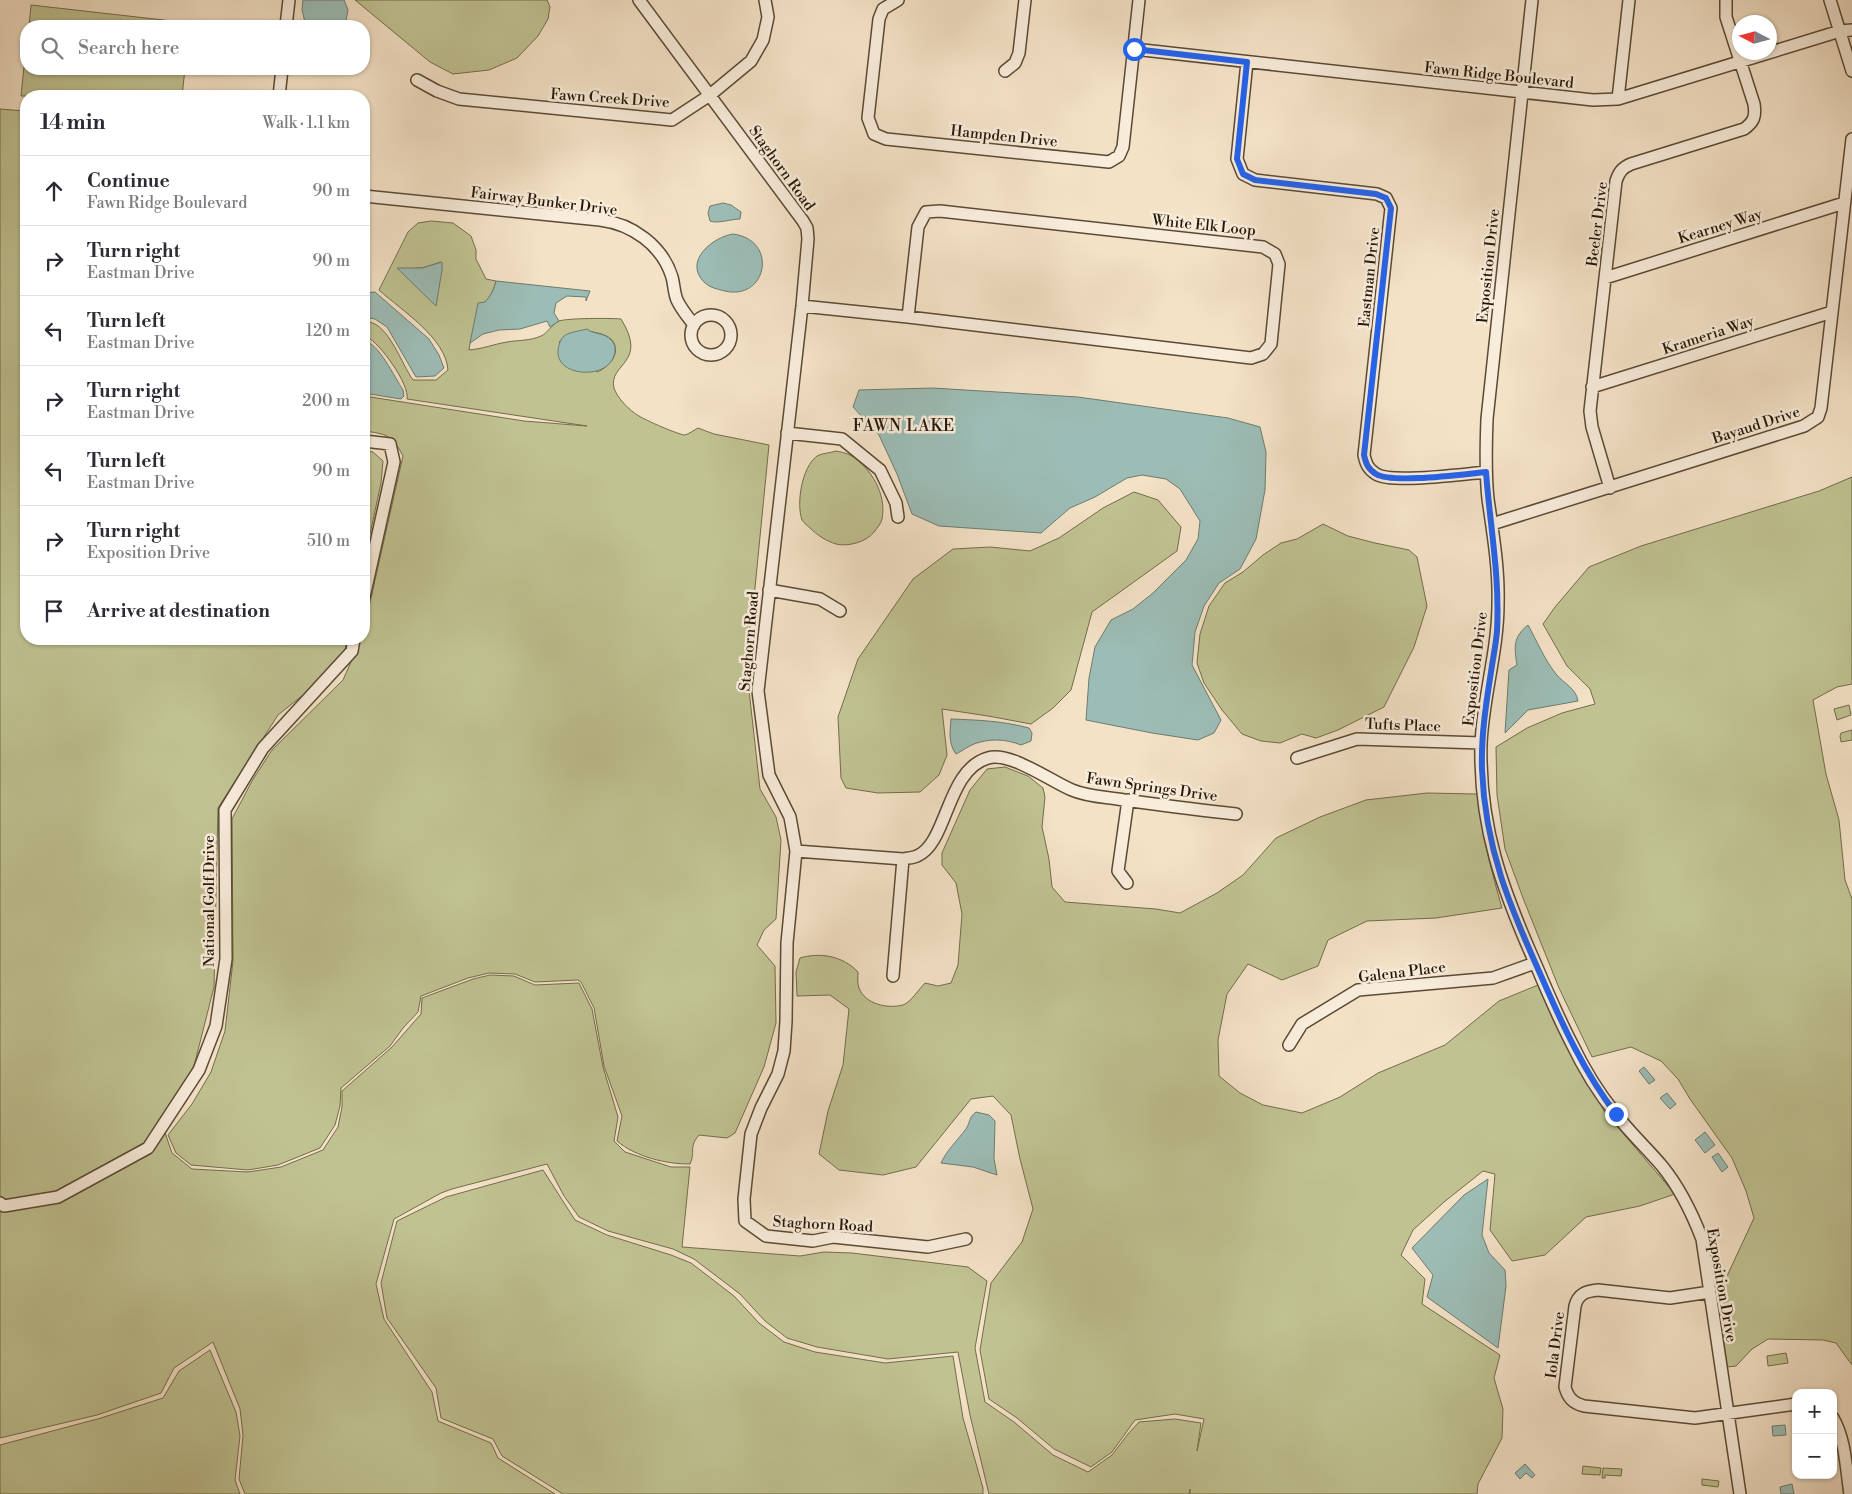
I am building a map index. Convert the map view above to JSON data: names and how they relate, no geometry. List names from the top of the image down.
{
  "streets": {
    "street": [
      "Fawn Ridge Boulevard",
      "Fawn Creek Drive",
      "Hampden Drive",
      "Staghorn Road",
      "Fairway Bunker Drive",
      "Beeler Drive",
      "White Elk Loop",
      "Kearney Way",
      "Exposition Drive",
      "Eastman Drive",
      "Krameria Way",
      "Bayaud Drive",
      "Tufts Place",
      "Fawn Springs Drive",
      "National Golf Drive",
      "Galena Place",
      "Iola Drive"
    ]
  },
  "crossings": [
    ["Fawn Ridge Boulevard", "Hampden Drive"],
    ["Fawn Ridge Boulevard", "Beeler Drive"],
    ["Fawn Ridge Boulevard", "Exposition Drive"],
    ["Fawn Ridge Boulevard", "Eastman Drive"],
    ["Fawn Creek Drive", "Staghorn Road"],
    ["Staghorn Road", "White Elk Loop"],
    ["Staghorn Road", "Fawn Springs Drive"],
    ["Beeler Drive", "Kearney Way"],
    ["Beeler Drive", "Krameria Way"],
    ["Beeler Drive", "Bayaud Drive"],
    ["Kearney Way", "Bayaud Drive"],
    ["Exposition Drive", "Eastman Drive"],
    ["Exposition Drive", "Bayaud Drive"],
    ["Exposition Drive", "Tufts Place"],
    ["Exposition Drive", "Galena Place"],
    ["Exposition Drive", "Iola Drive"],
    ["Krameria Way", "Bayaud Drive"]
  ],
  "districts": ["FAWN LAKE"],
  "north": "left",
  "page": {
    "search": "Search here",
    "heading": ["14 min", "Walk · 1.1 km"],
    "list": [
      ["Continue", "Fawn Ridge Boulevard", "90 m"],
      ["Turn right", "Eastman Drive", "90 m"],
      ["Turn left", "Eastman Drive", "120 m"],
      ["Turn right", "Eastman Drive", "200 m"],
      ["Turn left", "Eastman Drive", "90 m"],
      ["Turn right", "Exposition Drive", "510 m"],
      "Arrive at destination"
    ],
    "map_buttons": ["+", "−"]
  }
}
